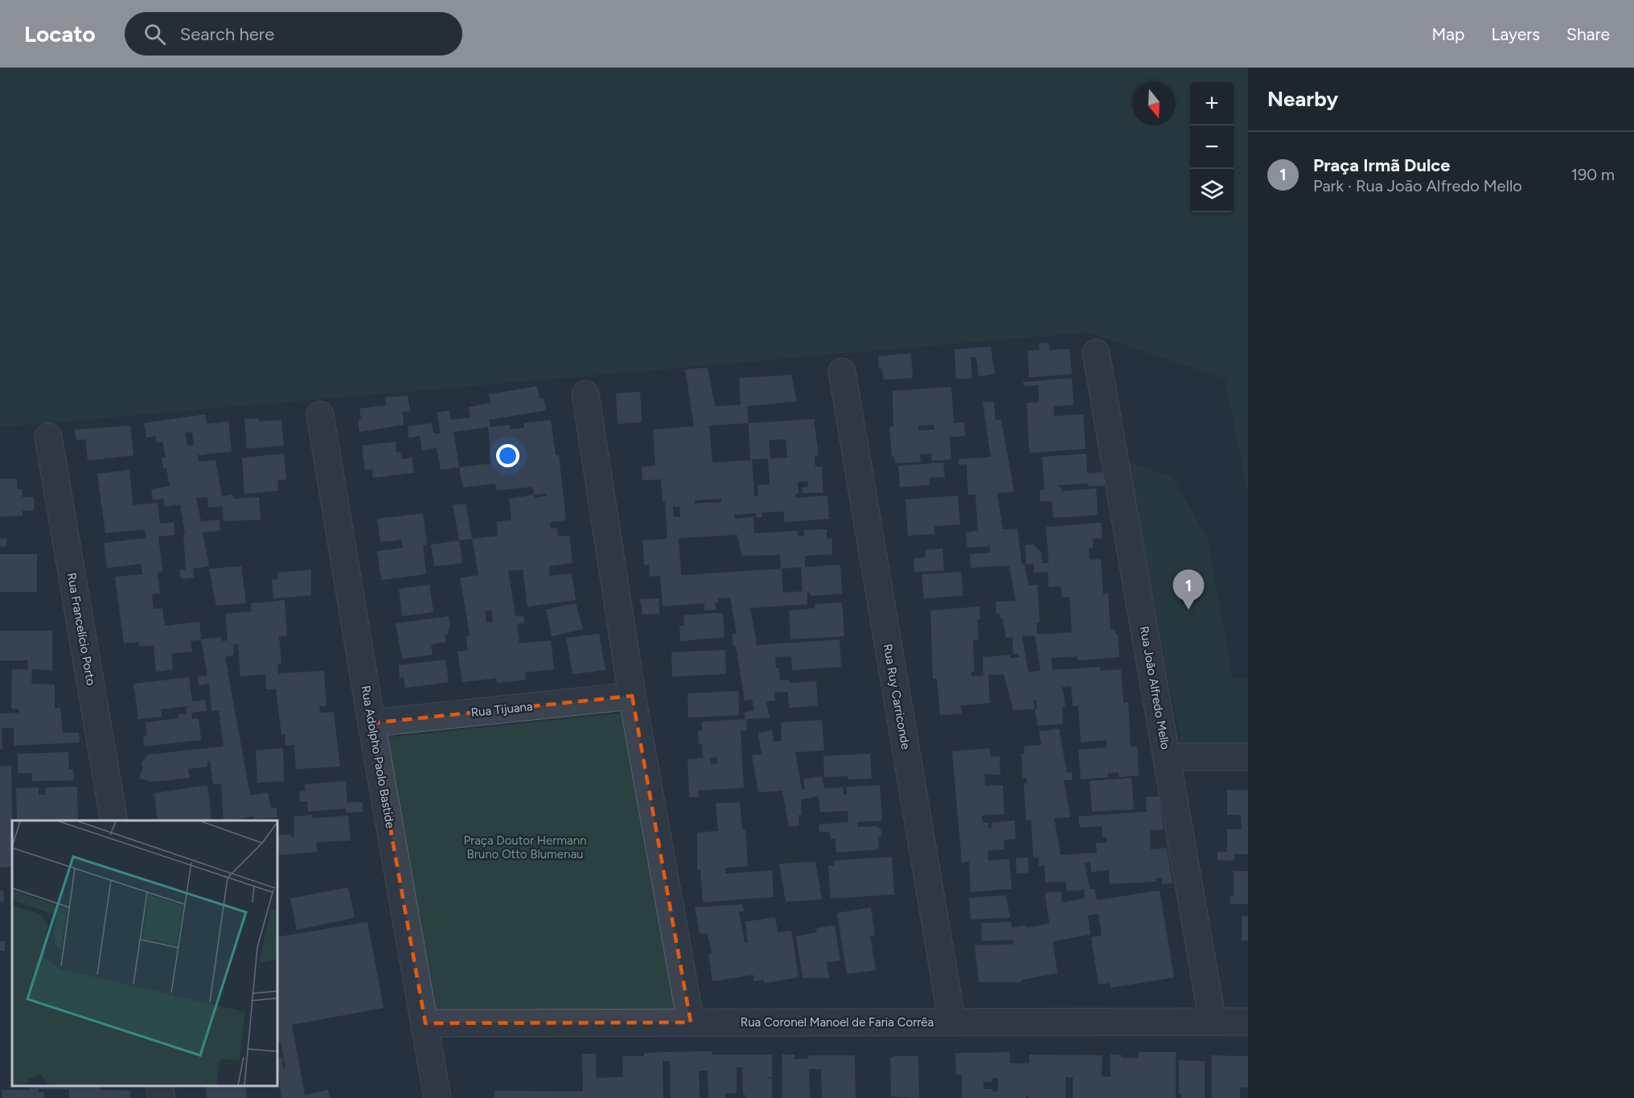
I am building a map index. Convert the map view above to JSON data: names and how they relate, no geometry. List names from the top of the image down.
{
  "streets": {
    "street": [
      "Rua Francelício Porto",
      "Rua João Alfredo Mello",
      "Rua Ruy Carriconde",
      "Rua Tijuana",
      "Rua Adolpho Paolo Bastide",
      "Rua Coronel Manoel de Faria Corrêa"
    ]
  },
  "crossings": [
    ["Rua João Alfredo Mello", "Rua Coronel Manoel de Faria Corrêa"],
    ["Rua Ruy Carriconde", "Rua Coronel Manoel de Faria Corrêa"],
    ["Rua Tijuana", "Rua Adolpho Paolo Bastide"],
    ["Rua Adolpho Paolo Bastide", "Rua Coronel Manoel de Faria Corrêa"]
  ],
  "parks": ["Praça Doutor Hermann Bruno Otto Blumenau"],
  "north": "bottom",
  "page": {
    "header": "Locato",
    "search": "Search here",
    "nav": ["Map", "Layers", "Share"],
    "heading": "Nearby",
    "map_buttons": ["+", "−"],
    "list": [
      {
        "mark": "1",
        "name": "Praça Irmã Dulce",
        "note": "Park · Rua João Alfredo Mello",
        "value": "190 m"
      }
    ],
    "pins": "1"
  }
}
